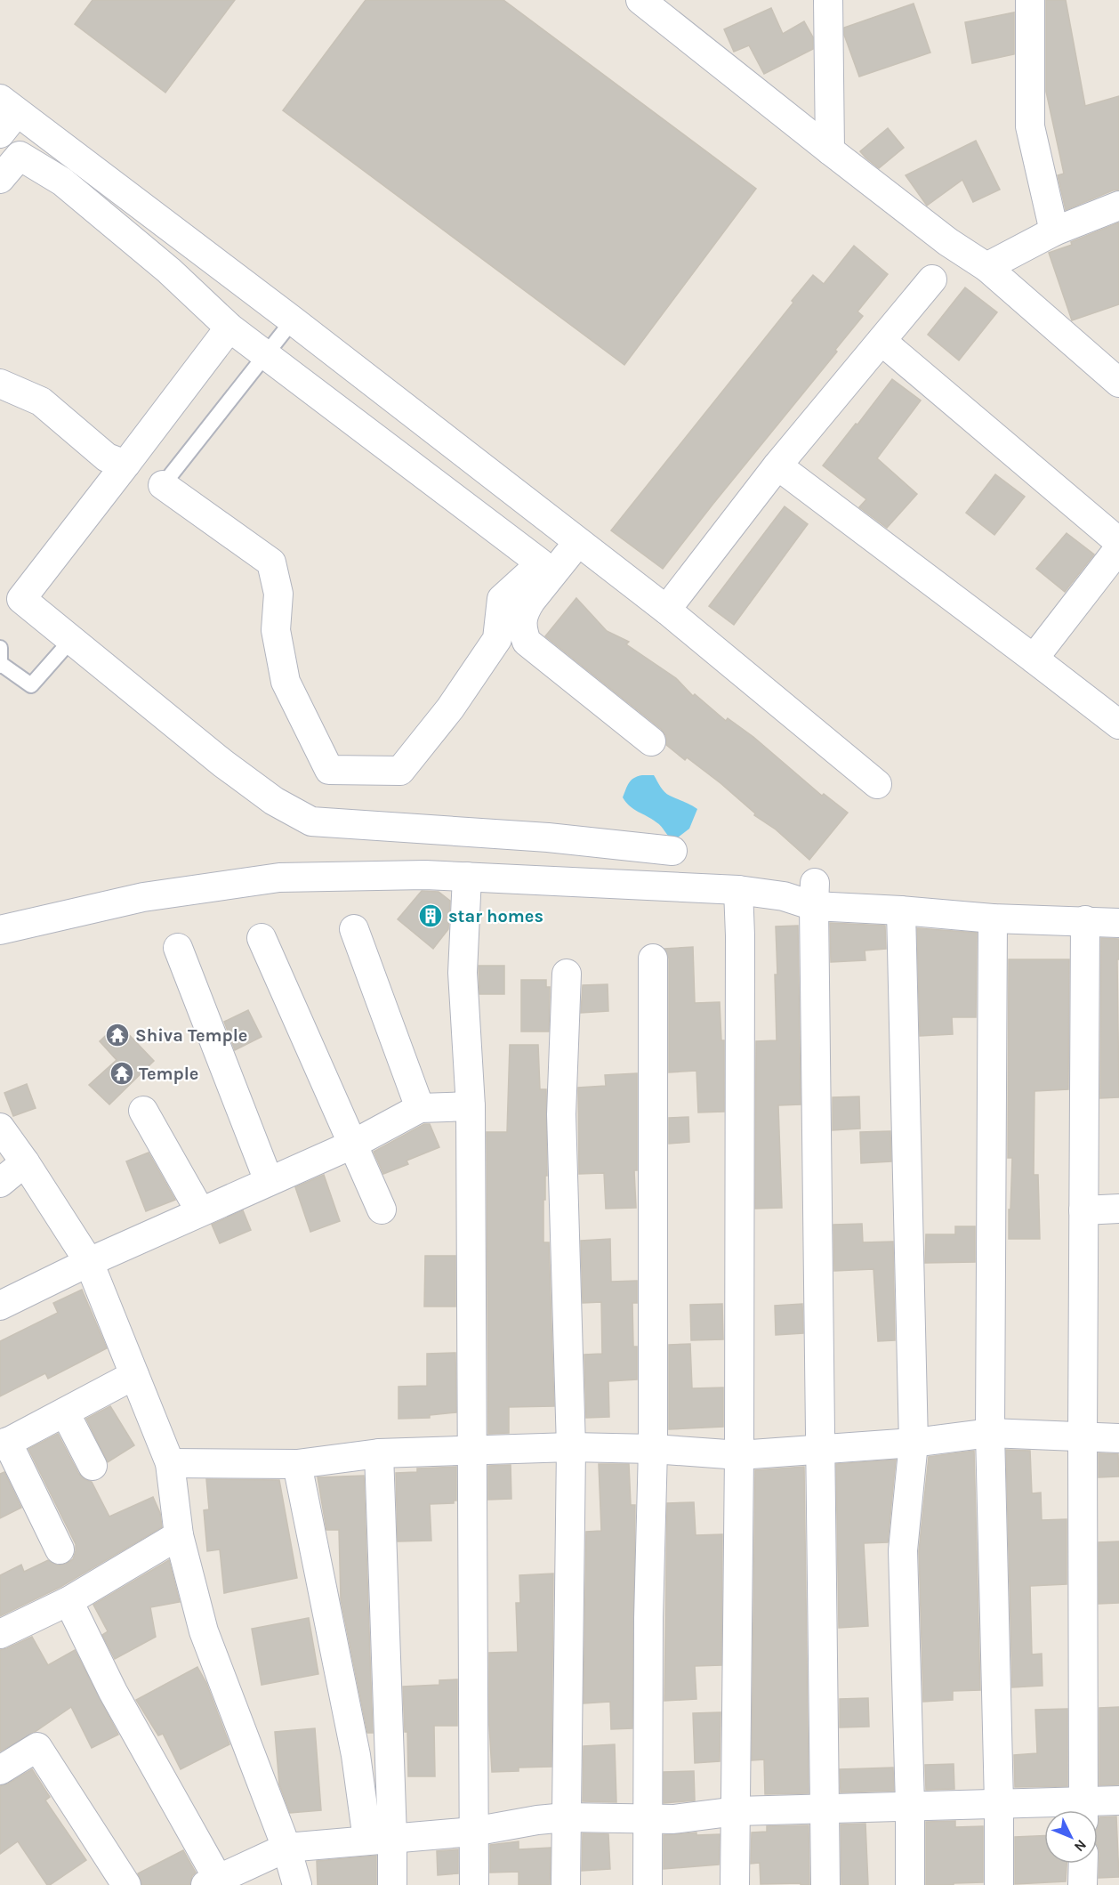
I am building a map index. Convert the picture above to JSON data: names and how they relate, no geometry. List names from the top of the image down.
{
  "places": {
    "building": ["star homes"],
    "temple": ["Shiva Temple", "Temple"]
  },
  "north": "bottom right"
}
